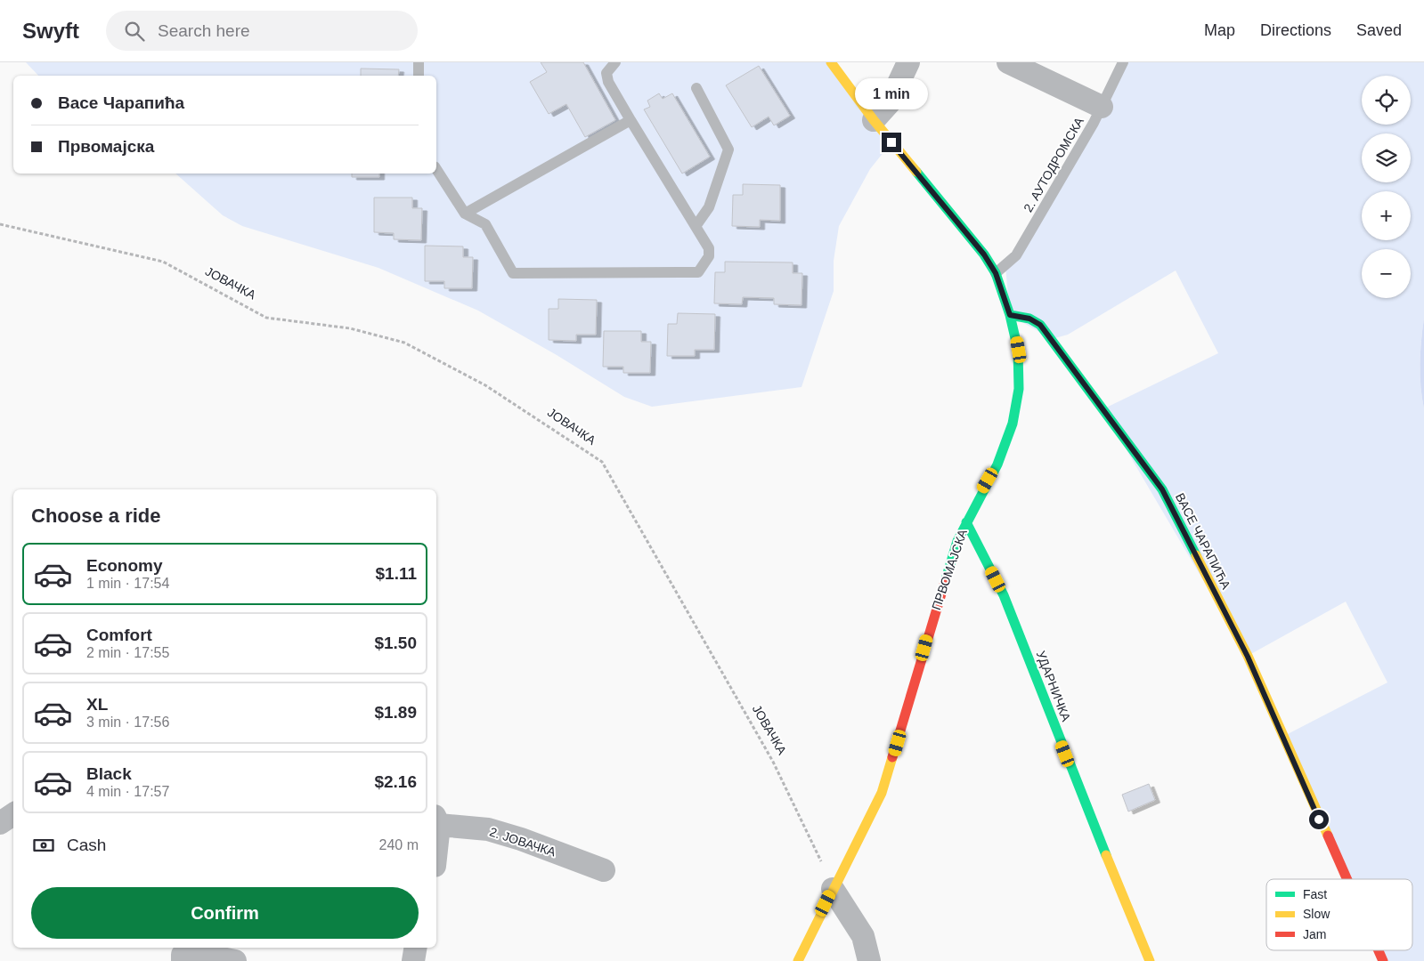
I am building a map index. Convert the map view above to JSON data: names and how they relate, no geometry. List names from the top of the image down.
{
  "streets": {
    "street": [
      "ВАСЕ ЧАРАПИЋА",
      "ПРВОМАЈСКА",
      "УДАРНИЧКА",
      "2. ЈОВАЧКА"
    ],
    "lane": ["2. АУТОДРОМСКА"],
    "path": ["ЈОВАЧКА"]
  },
  "crossings": [
    ["2. АУТОДРОМСКА", "ПРВОМАЈСКА"],
    ["ЈОВАЧКА", "ПРВОМАЈСКА"],
    ["ВАСЕ ЧАРАПИЋА", "ПРВОМАЈСКА"],
    ["ПРВОМАЈСКА", "УДАРНИЧКА"]
  ],
  "legend": ["Fast", "Slow", "Jam"],
  "page": {
    "header": "Swyft",
    "search": "Search here",
    "nav": ["Map", "Directions", "Saved"],
    "map_buttons": ["+", "−"],
    "banner": ["Васе Чарапића", "Првомајска"],
    "bubble": "1 min",
    "heading": "Choose a ride",
    "list": [
      {
        "name": "Economy",
        "note": "1 min · 17:54",
        "value": "$1.11"
      },
      {
        "name": "Comfort",
        "note": "2 min · 17:55",
        "value": "$1.50"
      },
      {
        "name": "XL",
        "note": "3 min · 17:56",
        "value": "$1.89"
      },
      {
        "name": "Black",
        "note": "4 min · 17:57",
        "value": "$2.16"
      }
    ],
    "pay": ["Cash", "240 m"],
    "buttons": "Confirm"
  }
}
